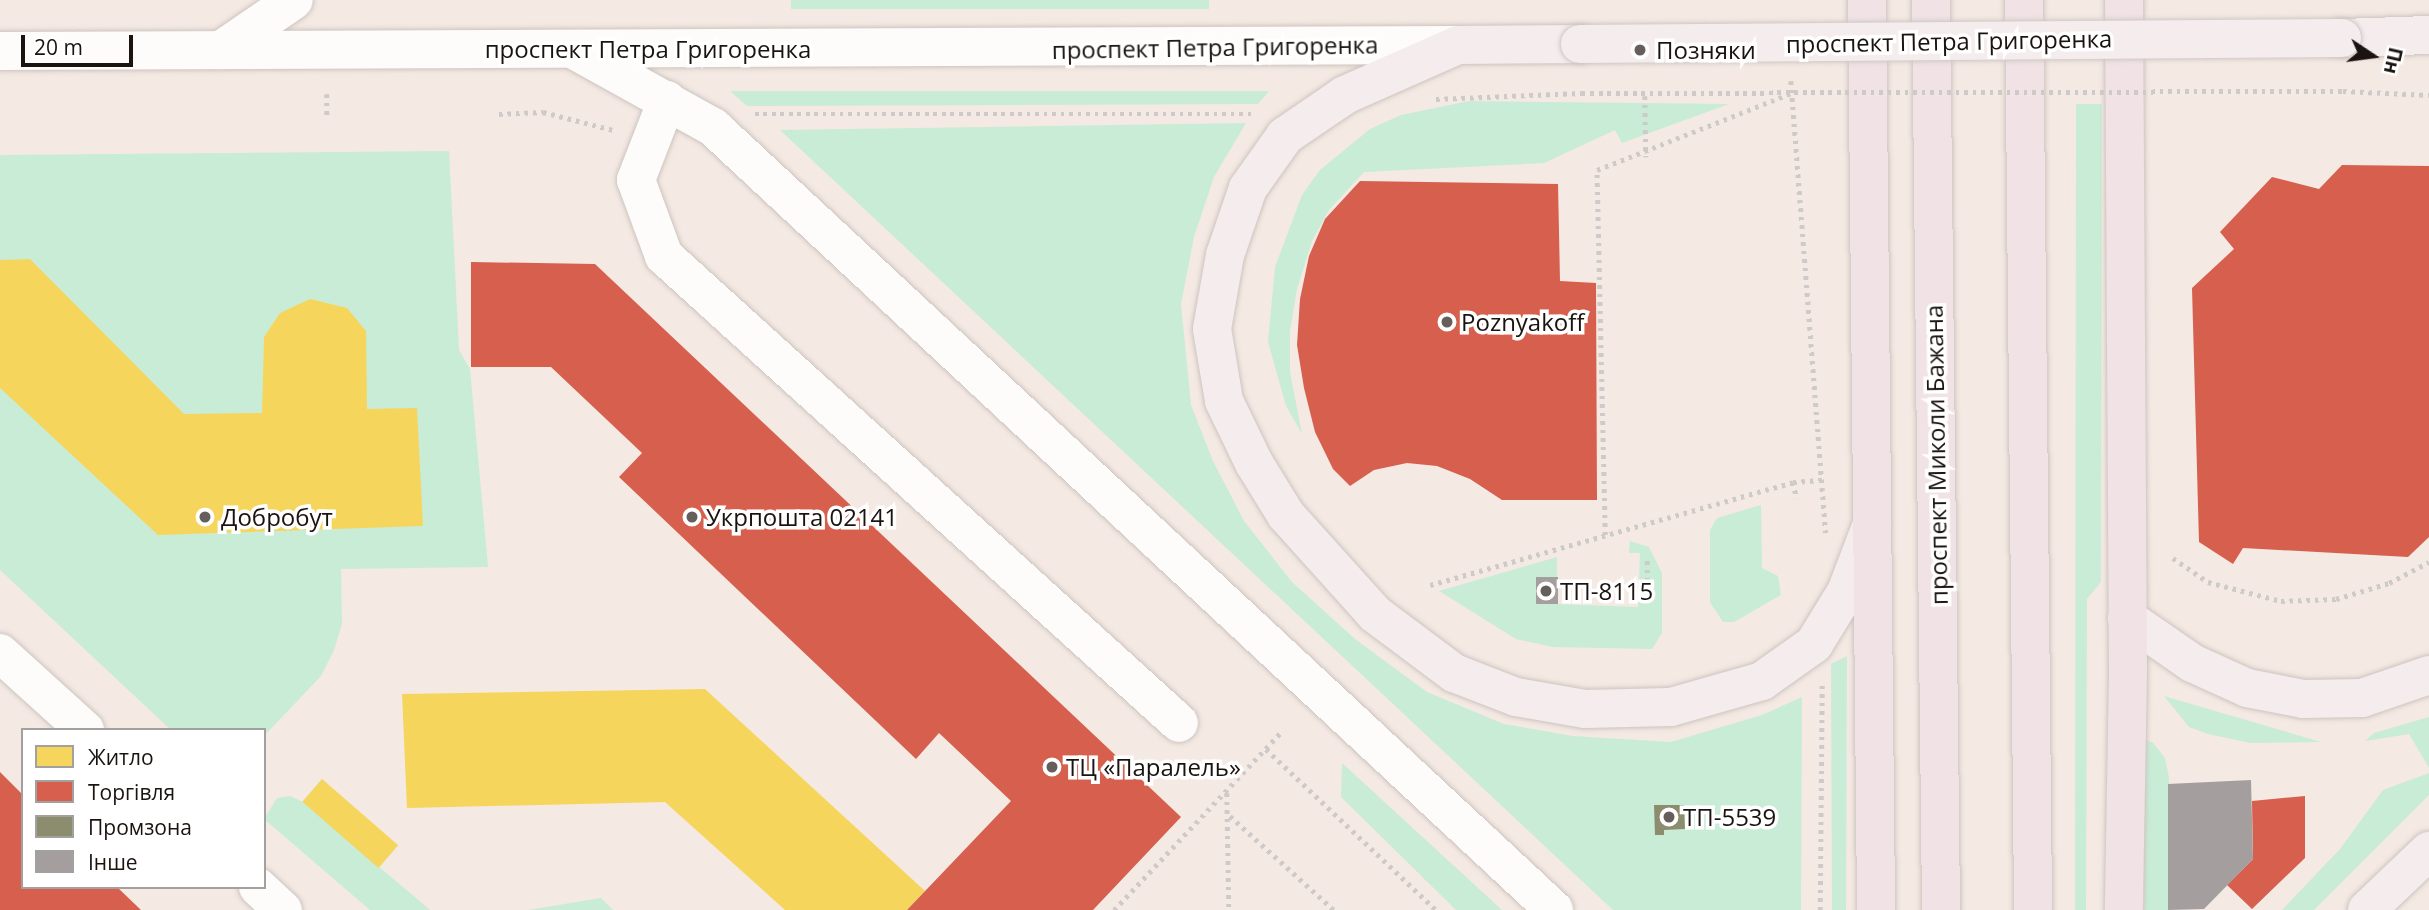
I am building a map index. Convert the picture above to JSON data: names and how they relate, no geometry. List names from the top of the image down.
{
  "streets": {
    "highway": ["проспект Миколи Бажана"],
    "main road": ["проспект Петра Григоренка"]
  },
  "places": [
    "Позняки",
    "Poznyakoff",
    "Добробут",
    "Укрпошта 02141",
    "ТП-8115",
    "ТЦ «Паралель»",
    "ТП-5539"
  ],
  "legend": [
    "Житло",
    "Торгівля",
    "Промзона",
    "Інше"
  ],
  "scale_bar": "20 m",
  "north": "right"
}
